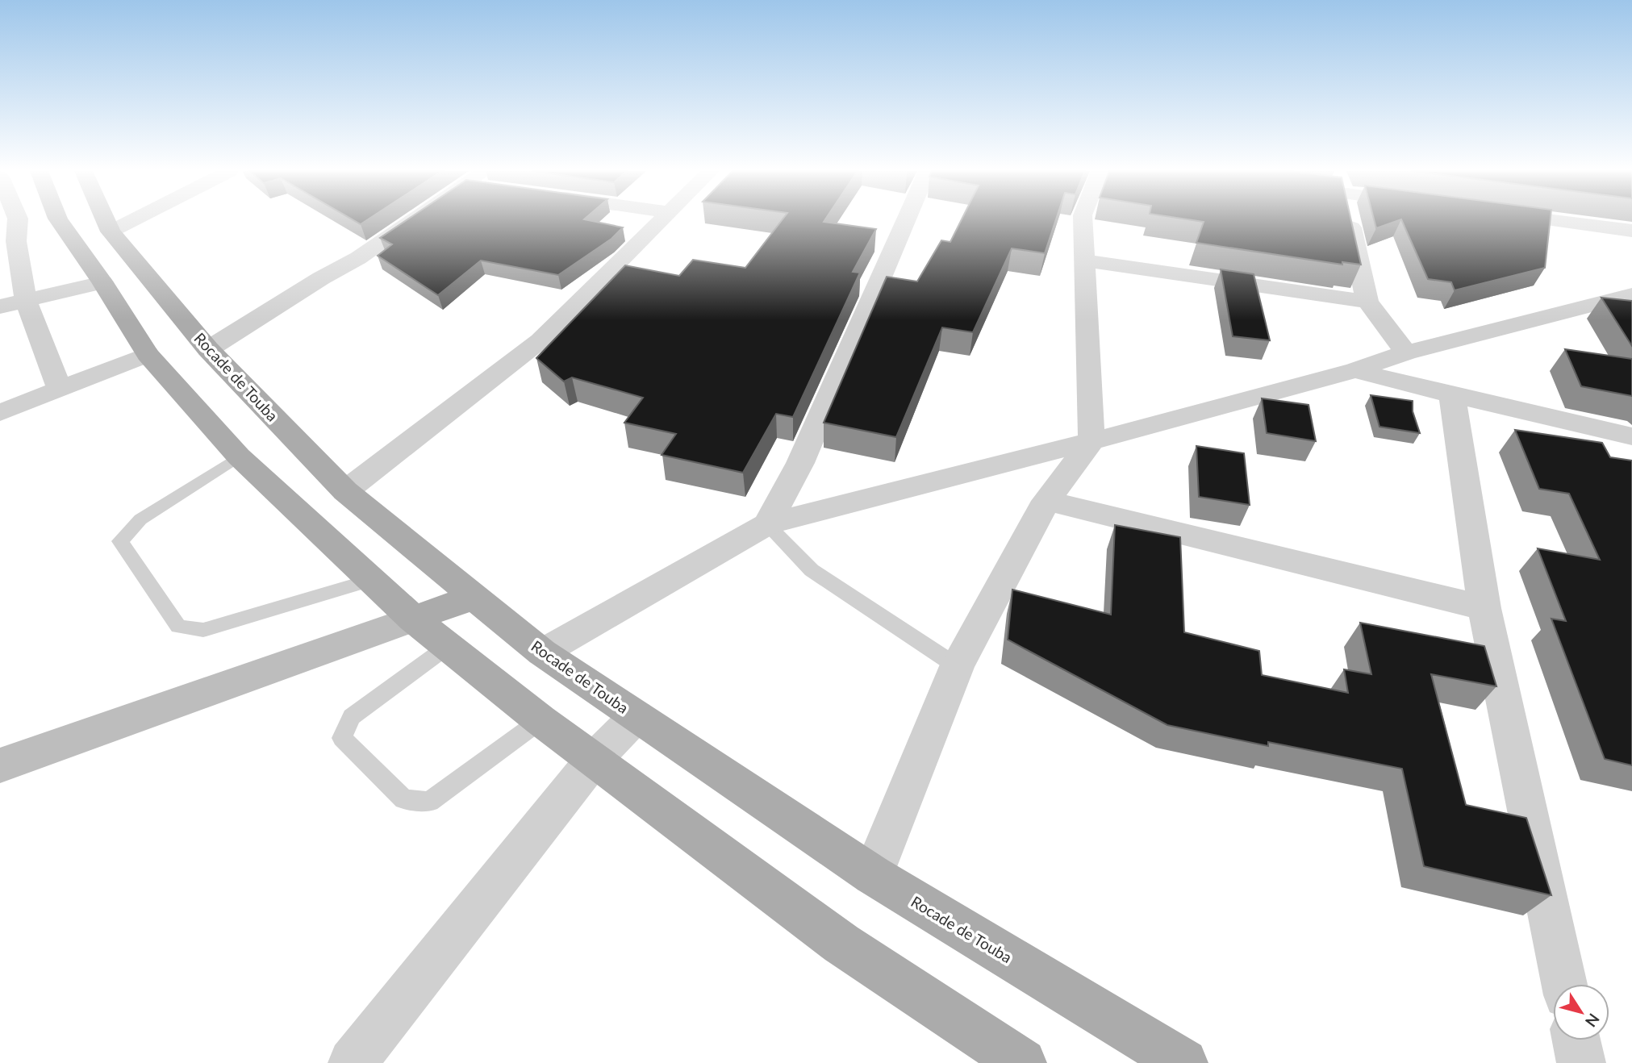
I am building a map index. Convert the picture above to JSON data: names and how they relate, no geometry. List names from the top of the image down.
{
  "streets": {
    "main road": ["Rocade de Touba"]
  },
  "north": "bottom right"
}
